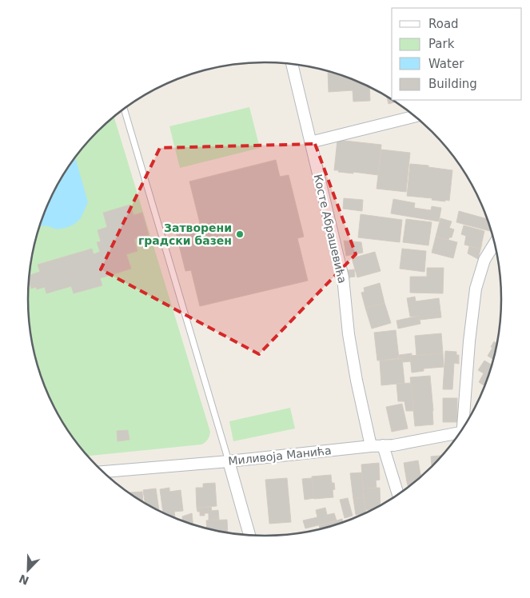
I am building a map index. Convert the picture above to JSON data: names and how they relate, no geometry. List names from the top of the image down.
{
  "streets": {
    "street": ["Косте Абрашевића", "Миливоја Манића"]
  },
  "crossings": [
    ["Косте Абрашевића", "Миливоја Манића"]
  ],
  "places": ["Затворени градски базен"],
  "legend": [
    "Road",
    "Park",
    "Water",
    "Building"
  ],
  "north": "bottom left"
}
